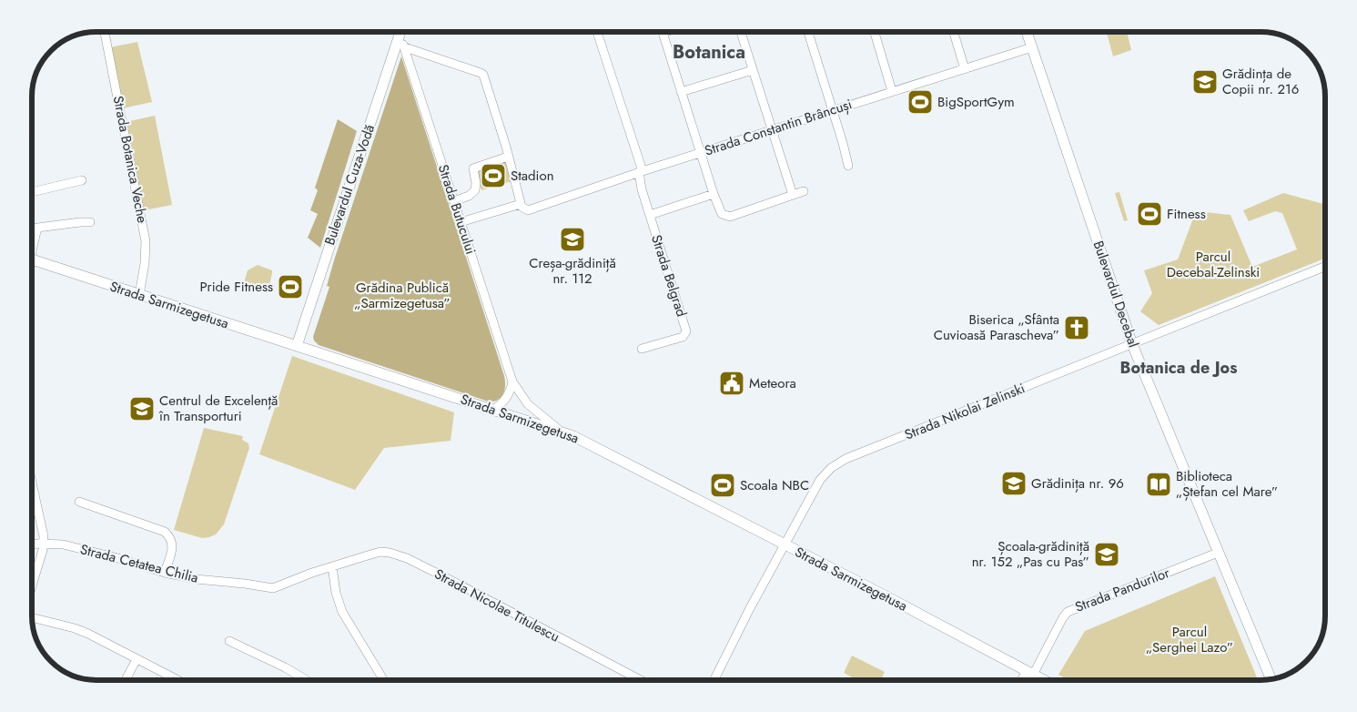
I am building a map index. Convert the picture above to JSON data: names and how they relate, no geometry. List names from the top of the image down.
{
  "streets": {
    "main road": ["Bulevardul Cuza-Vodă", "Bulevardul Decebal", "Strada Sarmizegetusa"],
    "street": [
      "Strada Constantin Brâncuși",
      "Strada Botanica Veche",
      "Strada Butucului",
      "Strada Belgrad",
      "Strada Nikolai Zelinski",
      "Strada Cetatea Chilia",
      "Strada Pandurilor",
      "Strada Nicolae Titulescu"
    ]
  },
  "crossings": [
    ["Strada Constantin Brâncuși", "Strada Butucului"],
    ["Strada Constantin Brâncuși", "Strada Belgrad"],
    ["Strada Constantin Brâncuși", "Bulevardul Decebal"],
    ["Strada Botanica Veche", "Strada Sarmizegetusa"],
    ["Bulevardul Cuza-Vodă", "Strada Butucului"],
    ["Bulevardul Cuza-Vodă", "Strada Sarmizegetusa"],
    ["Strada Butucului", "Strada Sarmizegetusa"],
    ["Bulevardul Decebal", "Strada Nikolai Zelinski"],
    ["Bulevardul Decebal", "Strada Pandurilor"],
    ["Strada Sarmizegetusa", "Strada Nikolai Zelinski"],
    ["Strada Sarmizegetusa", "Strada Pandurilor"],
    ["Strada Cetatea Chilia", "Strada Nicolae Titulescu"]
  ],
  "districts": ["Botanica", "Botanica de Jos"],
  "parks": ["Parcul Decebal-Zelinski", "Grădina Publică „Sarmizegetusa”", "Parcul „Serghei Lazo”"],
  "places": {
    "school or university": [
      "Grădința de Copii nr. 216",
      "Creșa-grădiniță nr. 112",
      "Centrul de Excelență în Transporturi",
      "Grădinița nr. 96",
      "Școala-grădiniță nr. 152 „Pas cu Pas”"
    ],
    "sports": [
      "BigSportGym",
      "Stadion",
      "Fitness",
      "Pride Fitness",
      "Scoala NBC"
    ],
    "church": ["Biserica „Sfânta Cuvioasă Parascheva”"],
    "public building": ["Meteora"],
    "library": ["Biblioteca „Ștefan cel Mare”"]
  }
}
